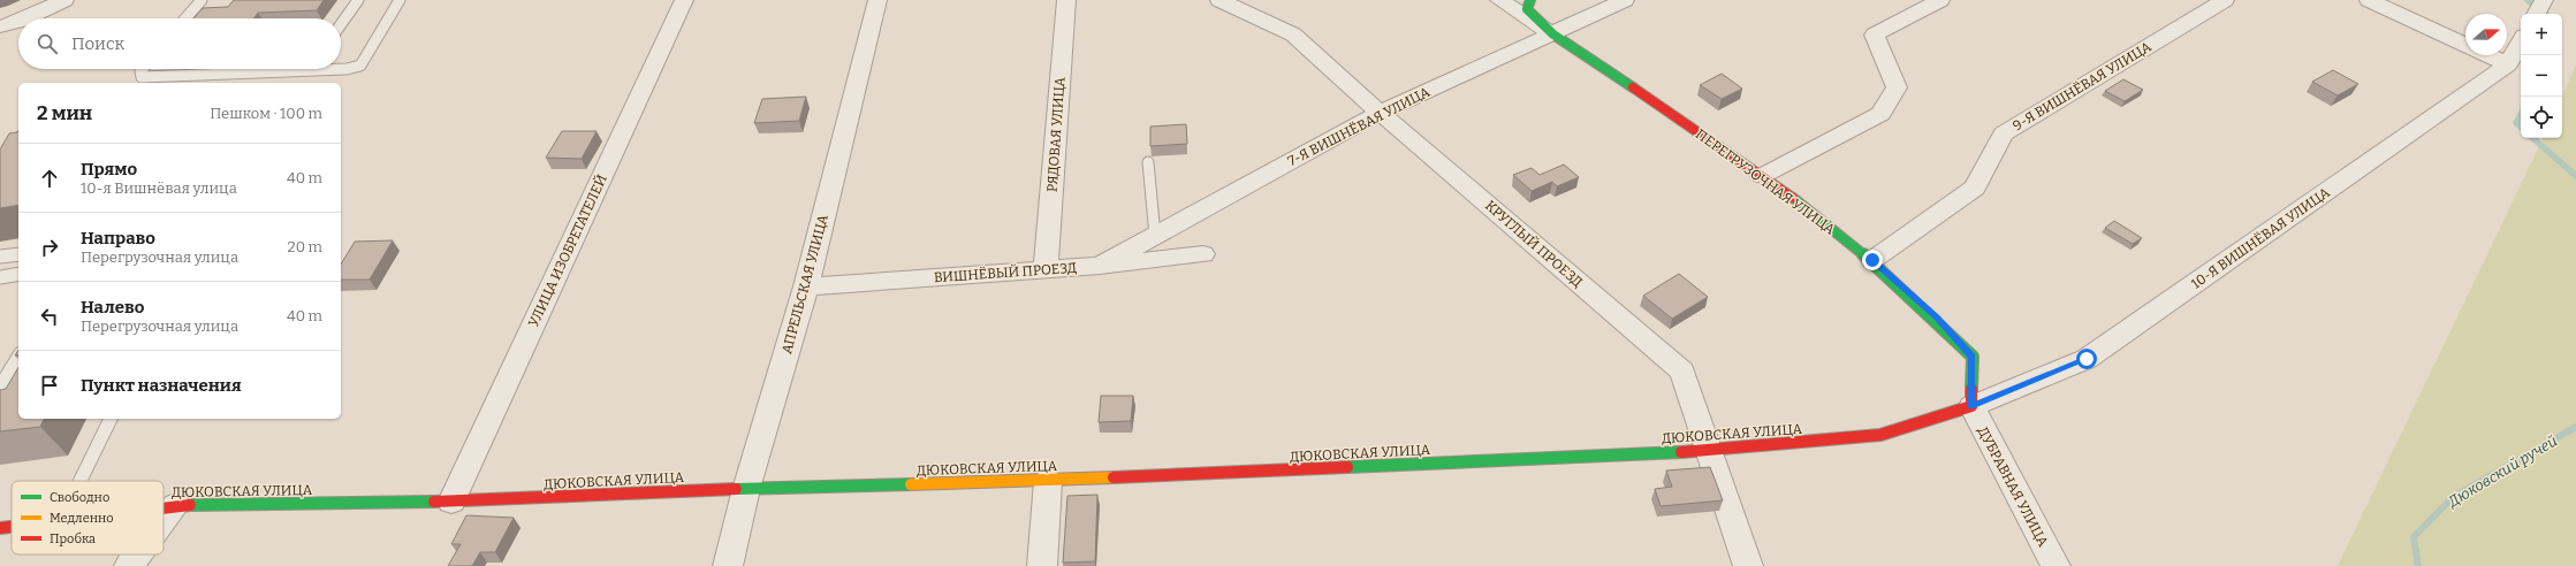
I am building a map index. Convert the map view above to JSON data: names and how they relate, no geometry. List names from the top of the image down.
{
  "streets": {
    "street": [
      "9-Я ВИШНЁВАЯ УЛИЦА",
      "7-Я ВИШНЁВАЯ УЛИЦА",
      "РЯДОВАЯ УЛИЦА",
      "ПЕРЕГРУЗОЧНАЯ УЛИЦА",
      "10-Я ВИШНЁВАЯ УЛИЦА",
      "КРУГЛЫЙ ПРОЕЗД",
      "УЛИЦА ИЗОБРЕТАТЕЛЕЙ",
      "ВИШНЁВЫЙ ПРОЕЗД",
      "АПРЕЛЬСКАЯ УЛИЦА",
      "ДЮКОВСКАЯ УЛИЦА",
      "ДУБРАВНАЯ УЛИЦА"
    ]
  },
  "crossings": [
    ["9-Я ВИШНЁВАЯ УЛИЦА", "ПЕРЕГРУЗОЧНАЯ УЛИЦА"],
    ["7-Я ВИШНЁВАЯ УЛИЦА", "ПЕРЕГРУЗОЧНАЯ УЛИЦА"],
    ["7-Я ВИШНЁВАЯ УЛИЦА", "КРУГЛЫЙ ПРОЕЗД"],
    ["7-Я ВИШНЁВАЯ УЛИЦА", "ВИШНЁВЫЙ ПРОЕЗД"],
    ["РЯДОВАЯ УЛИЦА", "ВИШНЁВЫЙ ПРОЕЗД"],
    ["ПЕРЕГРУЗОЧНАЯ УЛИЦА", "10-Я ВИШНЁВАЯ УЛИЦА"],
    ["ПЕРЕГРУЗОЧНАЯ УЛИЦА", "ДЮКОВСКАЯ УЛИЦА"],
    ["ПЕРЕГРУЗОЧНАЯ УЛИЦА", "ДУБРАВНАЯ УЛИЦА"],
    ["10-Я ВИШНЁВАЯ УЛИЦА", "ДЮКОВСКАЯ УЛИЦА"],
    ["10-Я ВИШНЁВАЯ УЛИЦА", "ДУБРАВНАЯ УЛИЦА"],
    ["КРУГЛЫЙ ПРОЕЗД", "ДЮКОВСКАЯ УЛИЦА"],
    ["УЛИЦА ИЗОБРЕТАТЕЛЕЙ", "ДЮКОВСКАЯ УЛИЦА"],
    ["ВИШНЁВЫЙ ПРОЕЗД", "АПРЕЛЬСКАЯ УЛИЦА"],
    ["АПРЕЛЬСКАЯ УЛИЦА", "ДЮКОВСКАЯ УЛИЦА"],
    ["ДЮКОВСКАЯ УЛИЦА", "ДУБРАВНАЯ УЛИЦА"]
  ],
  "water": ["Дюковский ручей"],
  "legend": ["Свободно", "Медленно", "Пробка"],
  "north": "right",
  "page": {
    "map_buttons": ["+", "−"],
    "search": "Поиск",
    "heading": ["2 мин", "Пешком · 100 m"],
    "list": [
      ["Прямо", "10-я Вишнёвая улица", "40 m"],
      ["Направо", "Перегрузочная улица", "20 m"],
      ["Налево", "Перегрузочная улица", "40 m"],
      "Пункт назначения"
    ]
  }
}
